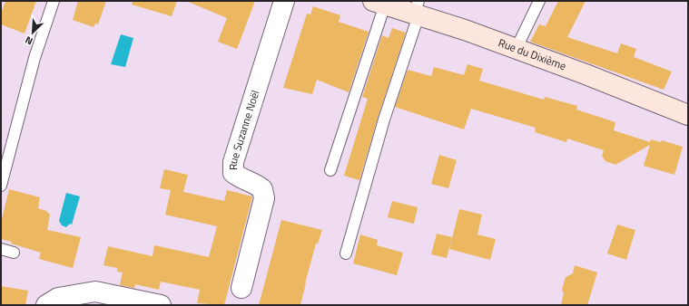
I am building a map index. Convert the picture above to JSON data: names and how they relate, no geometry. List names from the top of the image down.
{
  "streets": {
    "street": ["Rue du Dixième", "Rue Suzanne Noël"]
  },
  "north": "bottom left"
}
